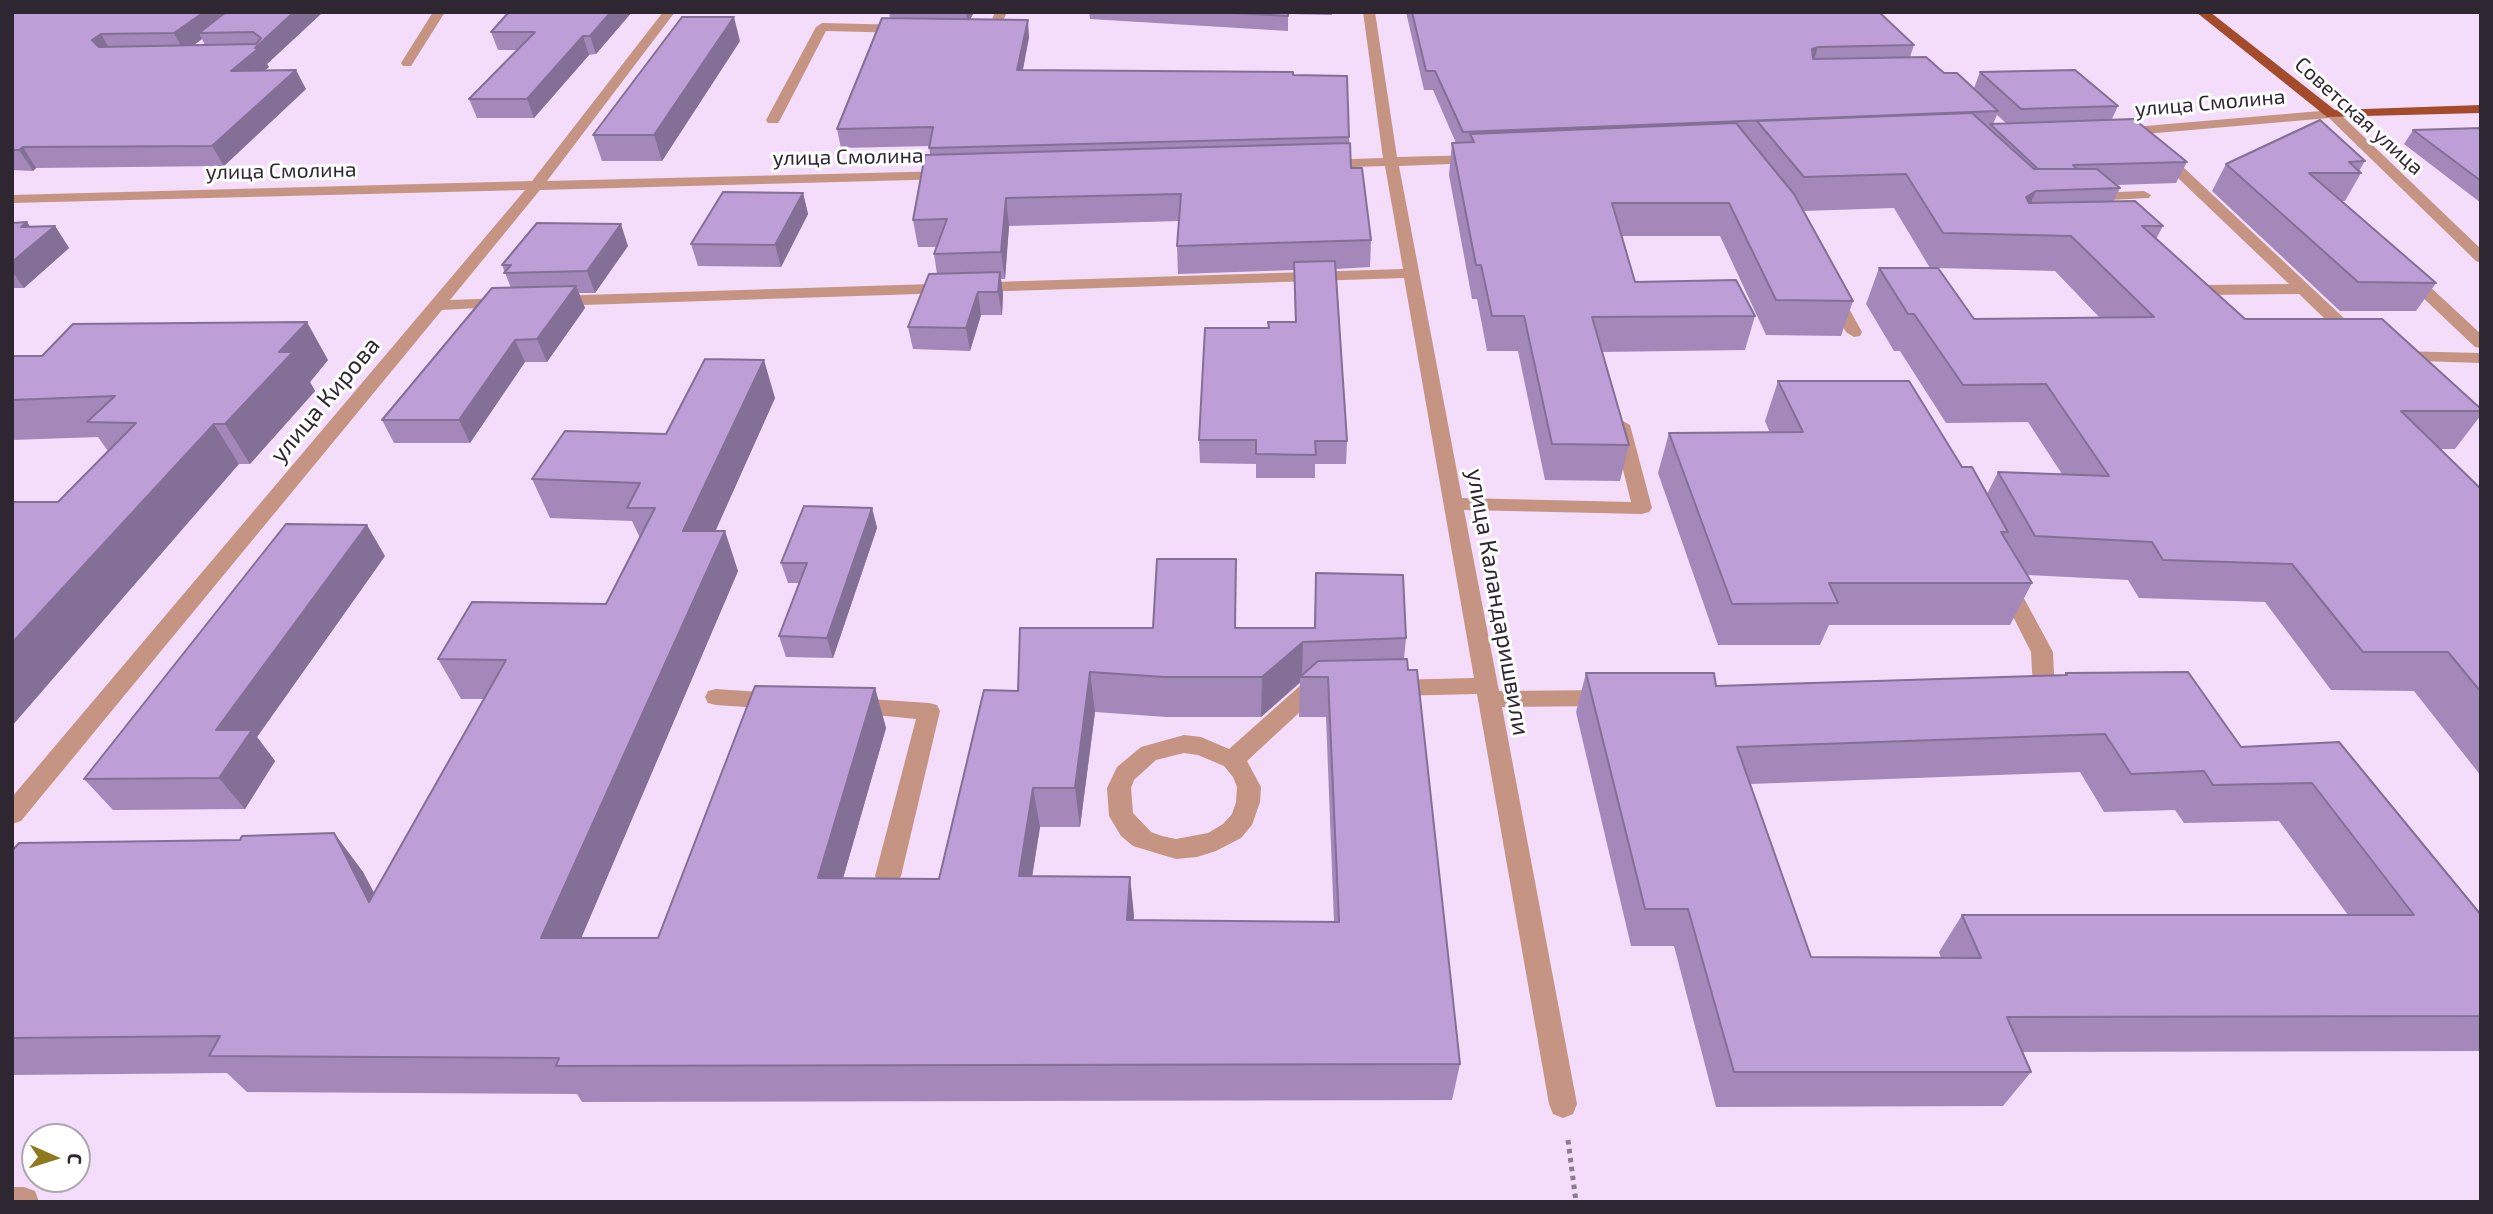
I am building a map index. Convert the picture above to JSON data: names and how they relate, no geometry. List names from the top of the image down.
{
  "streets": {
    "main road": ["улица Смолина", "Советская улица"],
    "street": ["улица Кирова", "улица Каландаришвили"]
  },
  "crossings": [
    ["улица Смолина", "Советская улица"],
    ["улица Смолина", "улица Кирова"]
  ],
  "north": "right"
}
